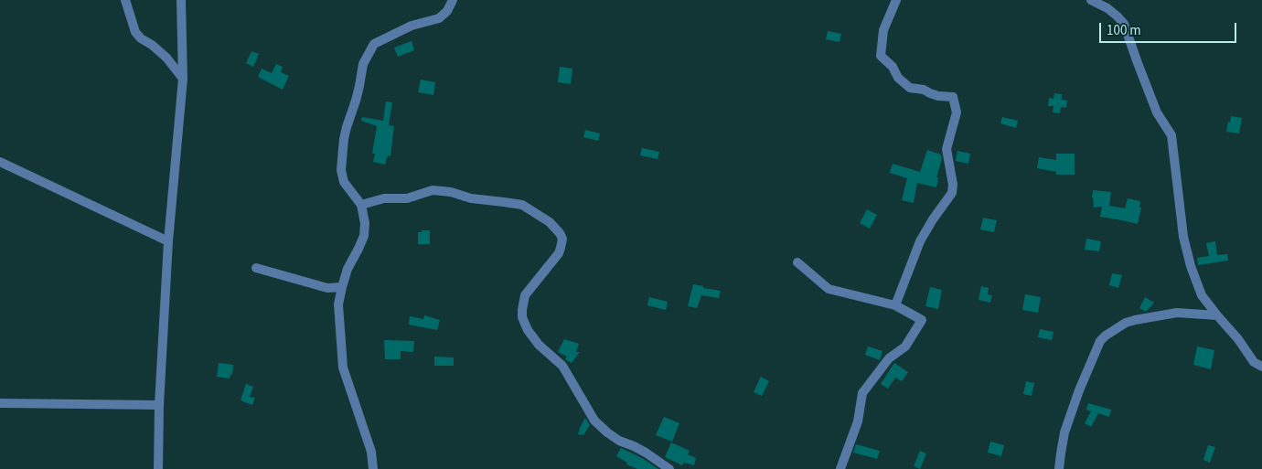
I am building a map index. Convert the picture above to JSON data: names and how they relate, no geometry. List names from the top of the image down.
{
  "scale_bar": "100 m"
}
